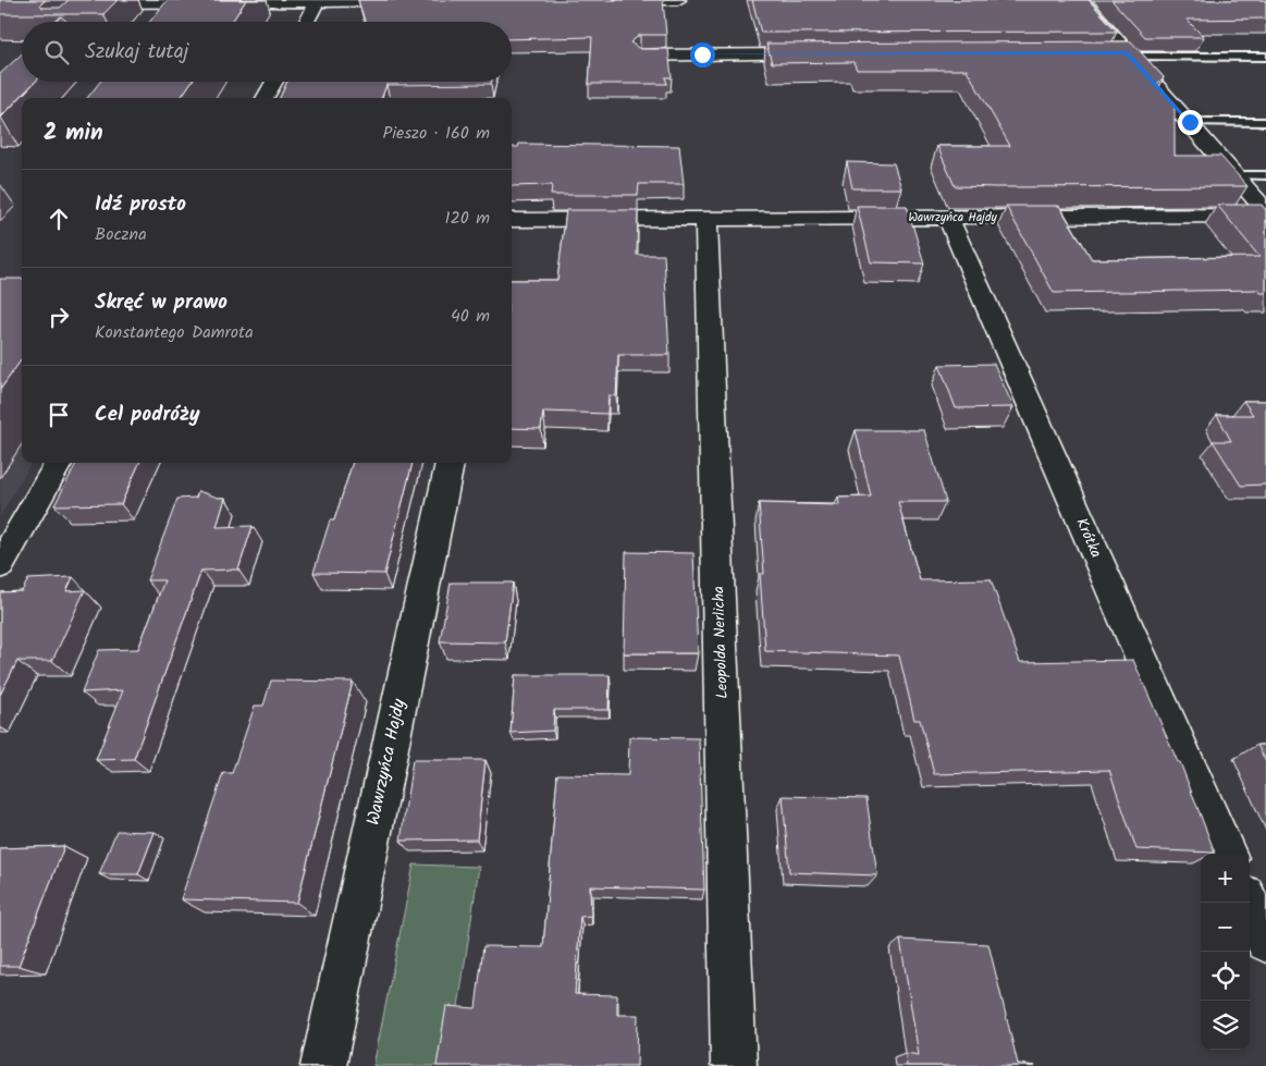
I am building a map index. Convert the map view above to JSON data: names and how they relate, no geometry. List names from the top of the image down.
{
  "streets": {
    "street": ["Wawrzyńca Hajdy", "Krótka", "Leopolda Nerlicha"]
  },
  "crossings": [
    ["Wawrzyńca Hajdy", "Krótka"],
    ["Wawrzyńca Hajdy", "Leopolda Nerlicha"]
  ],
  "page": {
    "search": "Szukaj tutaj",
    "heading": ["2 min", "Pieszo · 160 m"],
    "list": [
      ["Idź prosto", "Boczna", "120 m"],
      ["Skręć w prawo", "Konstantego Damrota", "40 m"],
      "Cel podróży"
    ],
    "map_buttons": ["+", "−"]
  }
}
